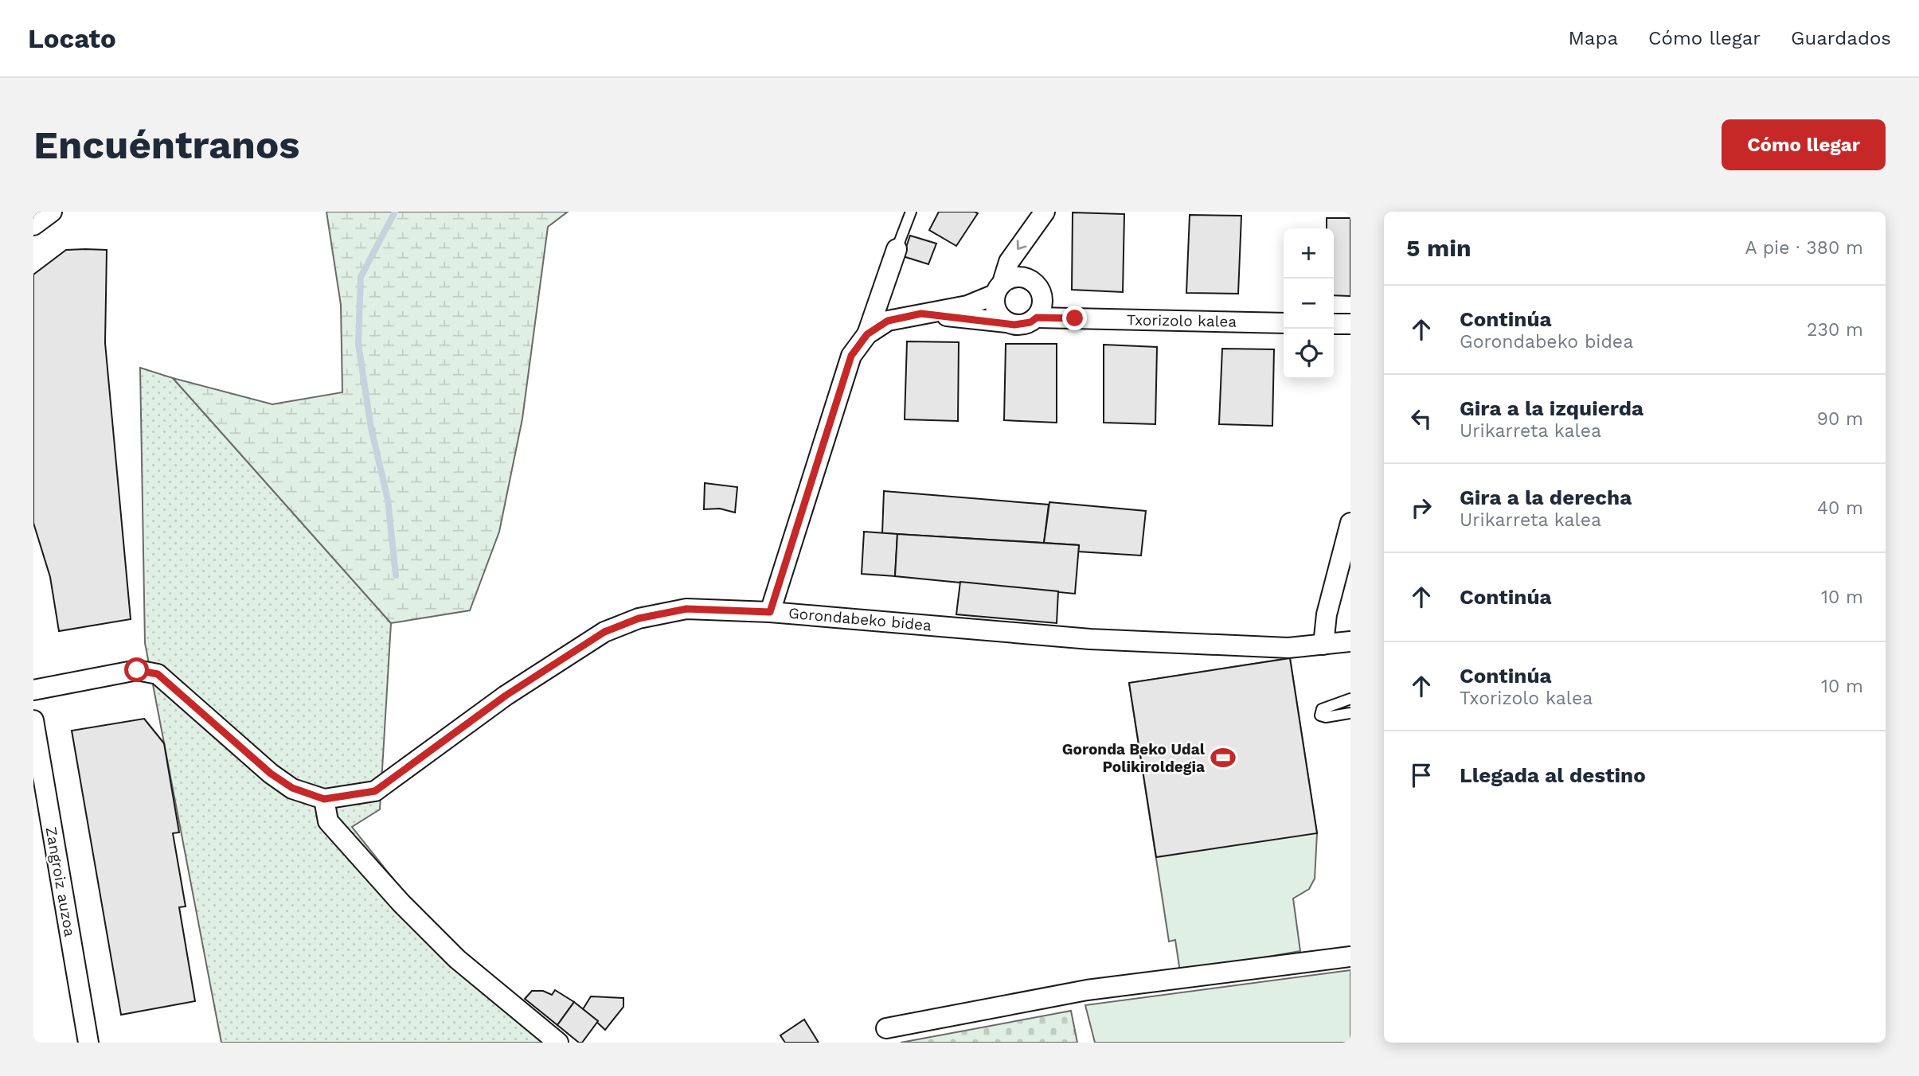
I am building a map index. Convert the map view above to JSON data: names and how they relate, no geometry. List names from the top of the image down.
{
  "streets": {
    "street": ["Txorizolo kalea", "Gorondabeko bidea", "Zangroiz auzoa"]
  },
  "places": {
    "sports": ["Goronda Beko Udal Polikiroldegia"]
  },
  "page": {
    "header": "Locato",
    "nav": ["Mapa", "Cómo llegar", "Guardados"],
    "buttons": "Cómo llegar",
    "title": "Encuéntranos",
    "heading": ["5 min", "A pie · 380 m"],
    "map_buttons": ["+", "−"],
    "list": [
      ["Continúa", "Gorondabeko bidea", "230 m"],
      ["Gira a la izquierda", "Urikarreta kalea", "90 m"],
      ["Gira a la derecha", "Urikarreta kalea", "40 m"],
      ["Continúa", "10 m"],
      ["Continúa", "Txorizolo kalea", "10 m"],
      "Llegada al destino"
    ]
  }
}
